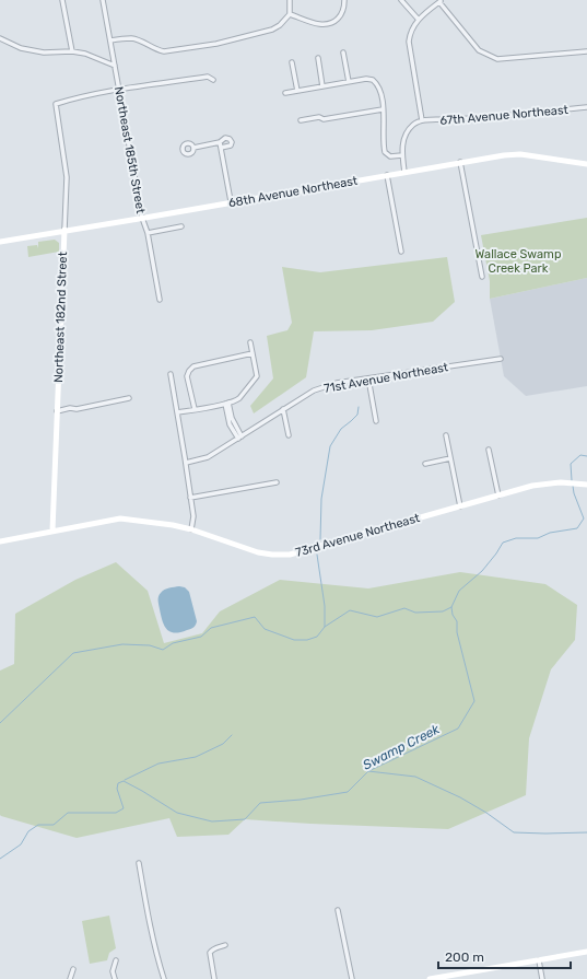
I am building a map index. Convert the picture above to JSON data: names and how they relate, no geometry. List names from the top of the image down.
{
  "streets": {
    "street": [
      "67th Avenue Northeast",
      "Northeast 185th Street",
      "68th Avenue Northeast",
      "Northeast 182nd Street",
      "71st Avenue Northeast",
      "73rd Avenue Northeast"
    ]
  },
  "crossings": [
    ["Northeast 185th Street", "68th Avenue Northeast"],
    ["Northeast 185th Street", "Northeast 182nd Street"],
    ["68th Avenue Northeast", "Northeast 182nd Street"],
    ["Northeast 182nd Street", "73rd Avenue Northeast"]
  ],
  "water": ["Swamp Creek"],
  "parks": ["Wallace Swamp Creek Park"],
  "scale_bar": "200 m"
}
